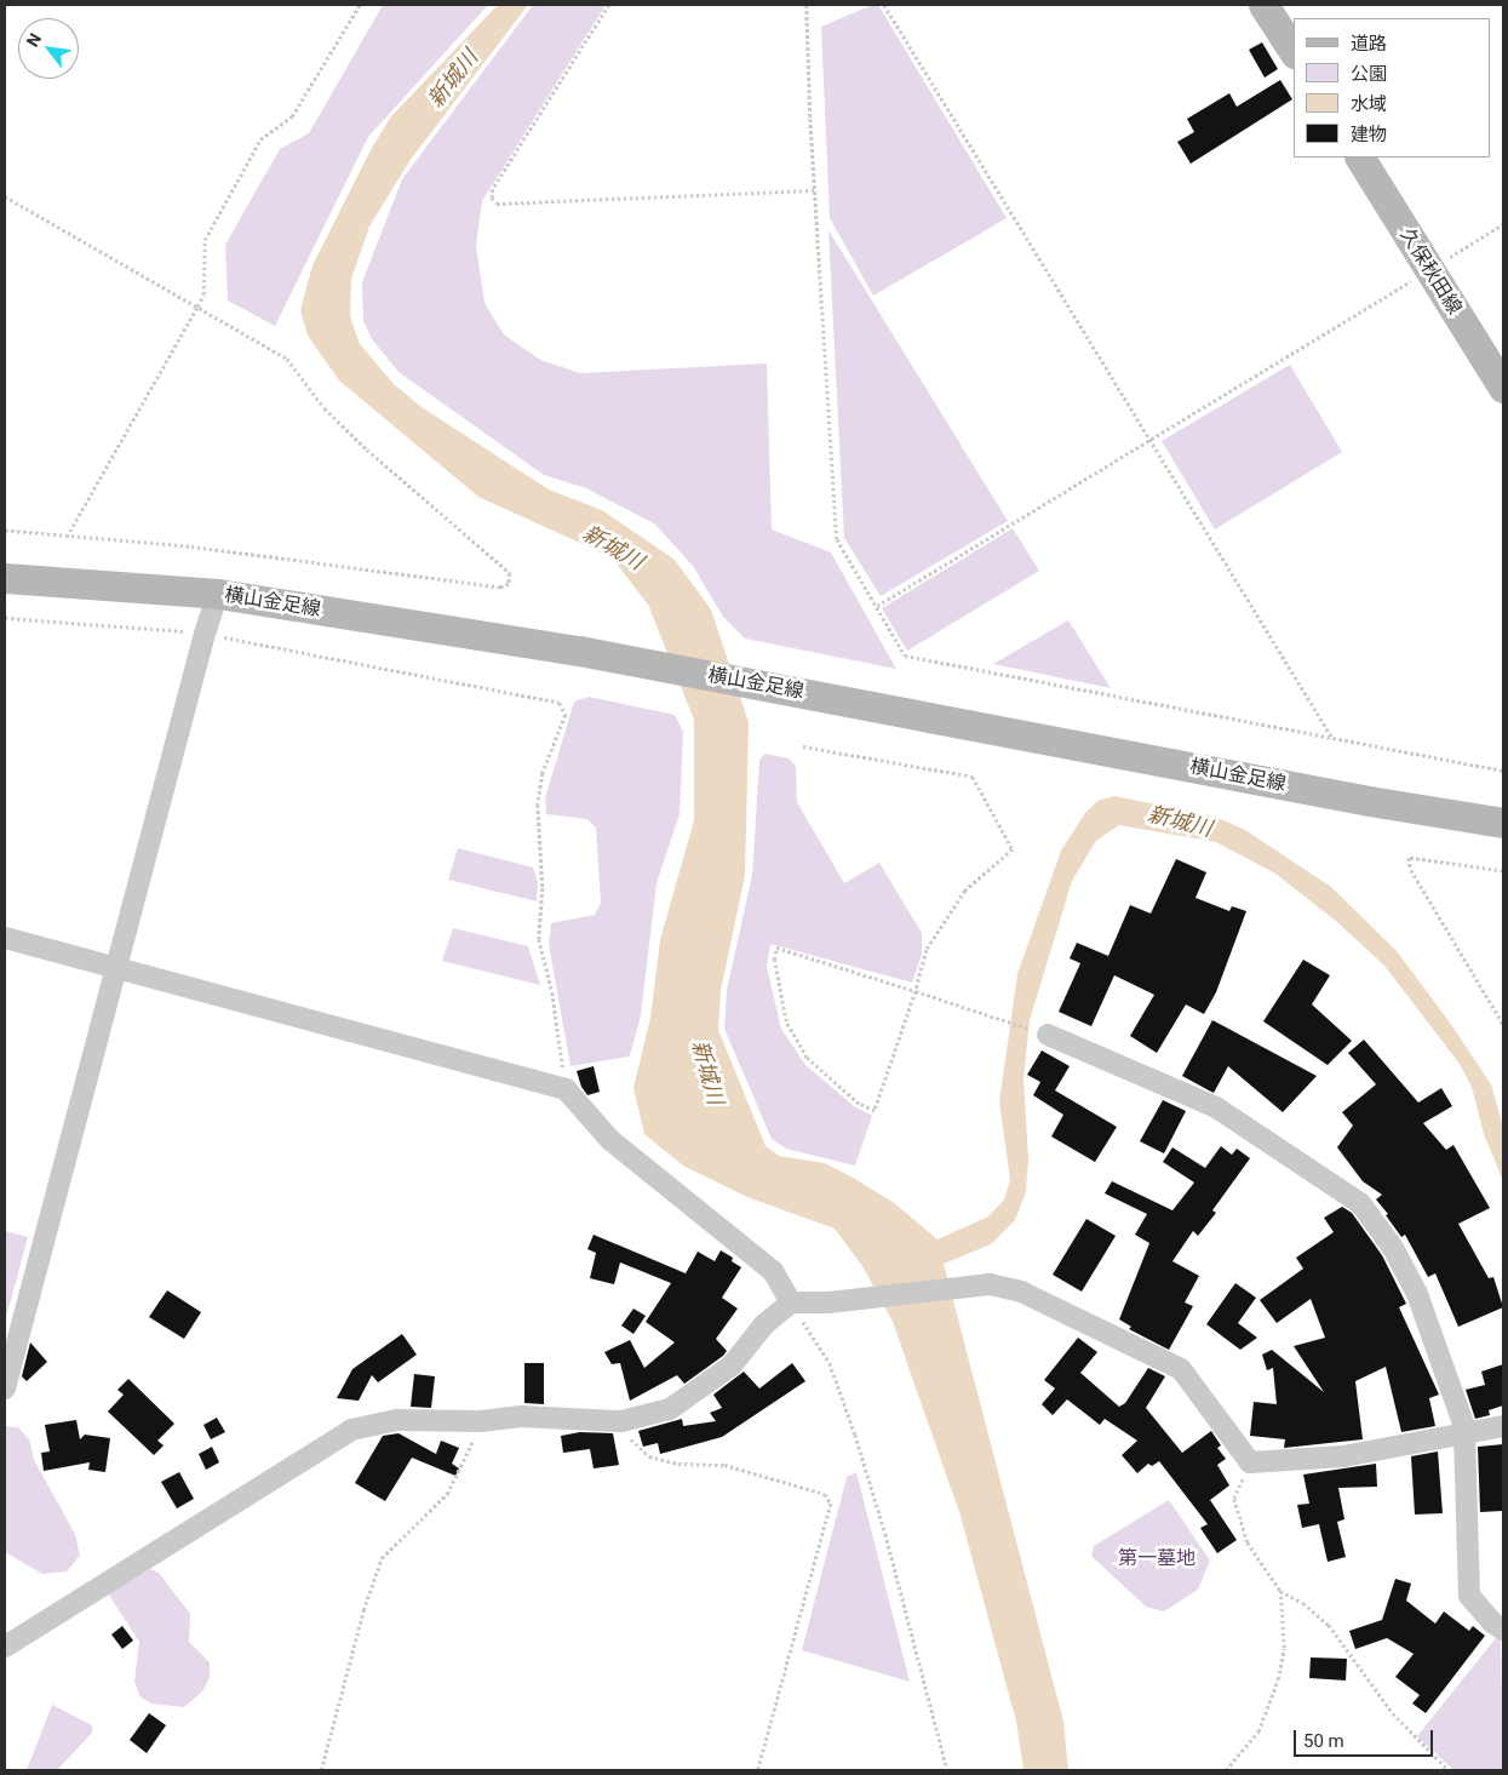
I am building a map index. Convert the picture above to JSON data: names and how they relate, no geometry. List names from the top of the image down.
{
  "streets": {
    "street": ["久保秋田線", "横山金足線"]
  },
  "water": ["新城川"],
  "parks": ["第一墓地"],
  "legend": [
    "道路",
    "公園",
    "水域",
    "建物"
  ],
  "scale_bar": "50 m",
  "north": "top left"
}
